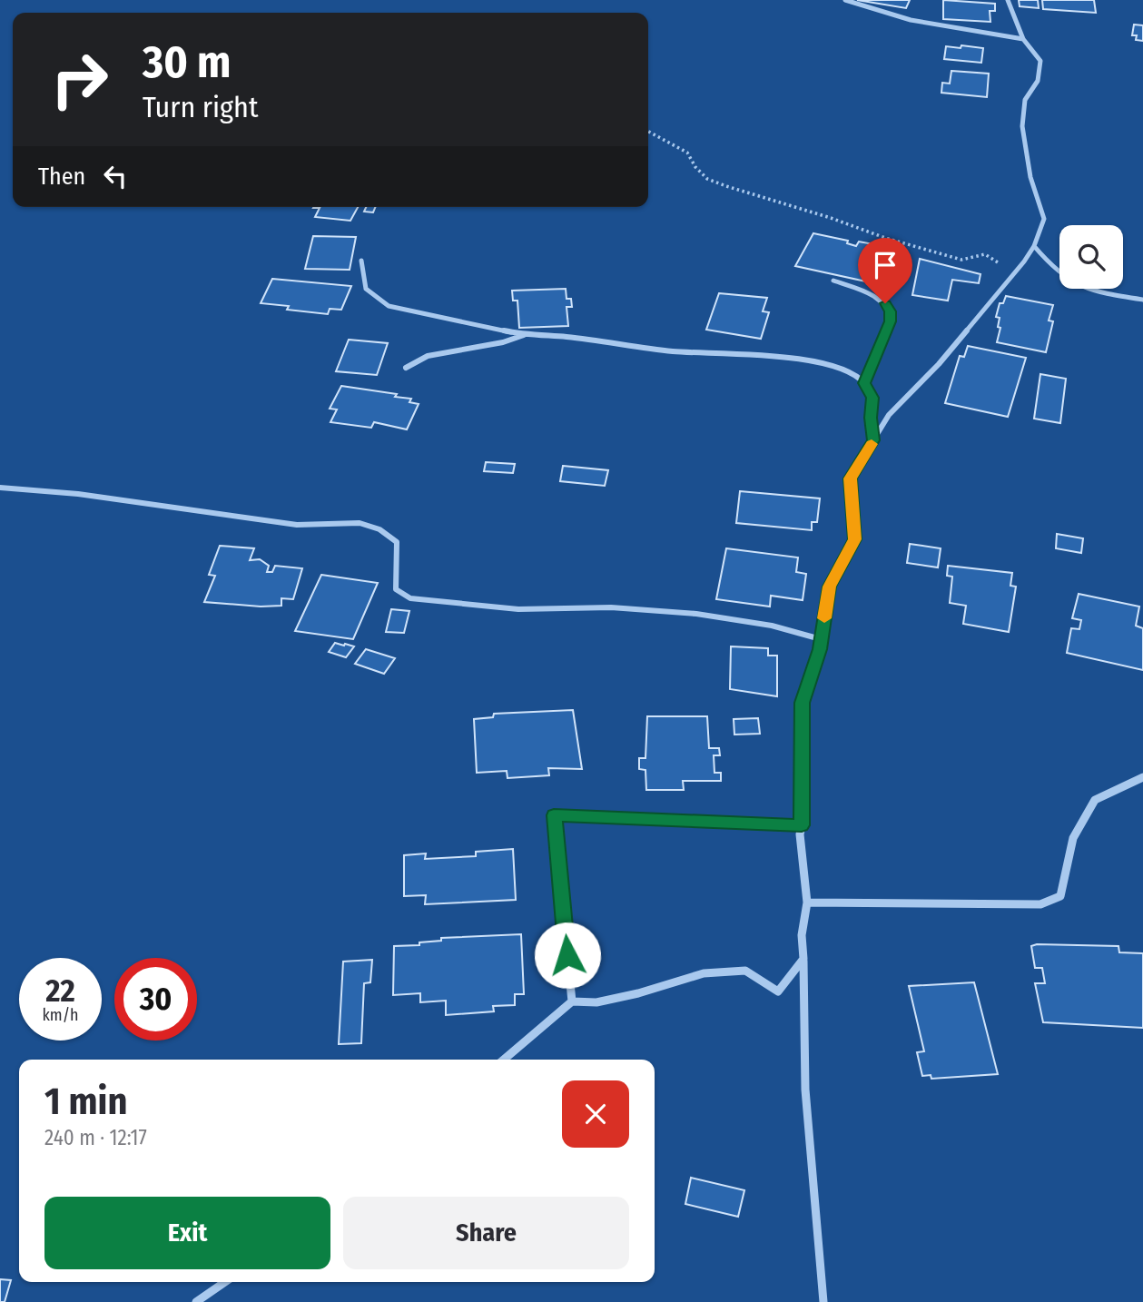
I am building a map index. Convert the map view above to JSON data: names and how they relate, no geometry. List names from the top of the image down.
{
  "page": {
    "turn": ["30 m", "Turn right"],
    "then": "Then",
    "speed": "22 km/h",
    "limit": "30",
    "heading": ["1 min", "240 m · 12:17"],
    "buttons": ["Exit", "Share"]
  }
}
